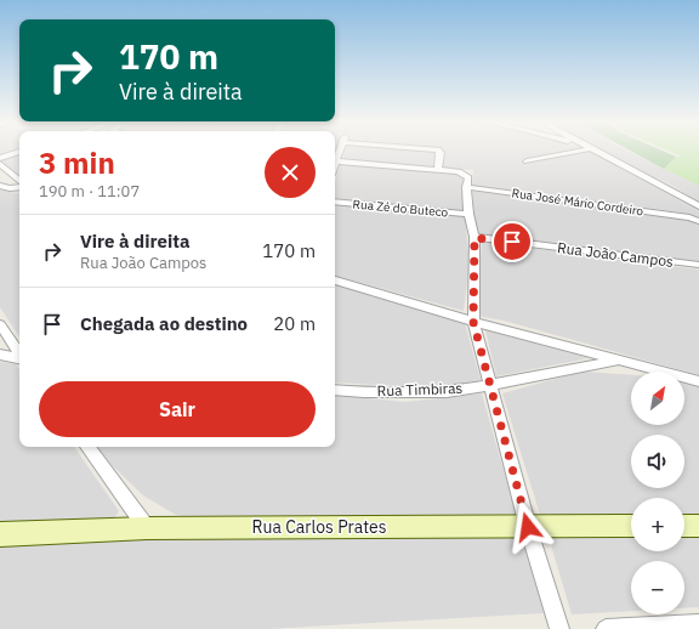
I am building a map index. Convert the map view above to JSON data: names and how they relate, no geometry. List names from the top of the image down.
{
  "streets": {
    "street": [
      "Rua José Mário Cordeiro",
      "Rua Zé do Buteco",
      "Rua João Campos",
      "Rua Timbiras",
      "Rua Carlos Prates"
    ]
  },
  "north": "top right",
  "page": {
    "turn": ["170 m", "Vire à direita"],
    "heading": ["3 min", "190 m · 11:07"],
    "list": [
      {
        "name": "Vire à direita",
        "note": "Rua João Campos",
        "value": "170 m"
      },
      {
        "name": "Chegada ao destino",
        "value": "20 m"
      }
    ],
    "map_buttons": ["+", "−"],
    "buttons": "Sair"
  }
}
